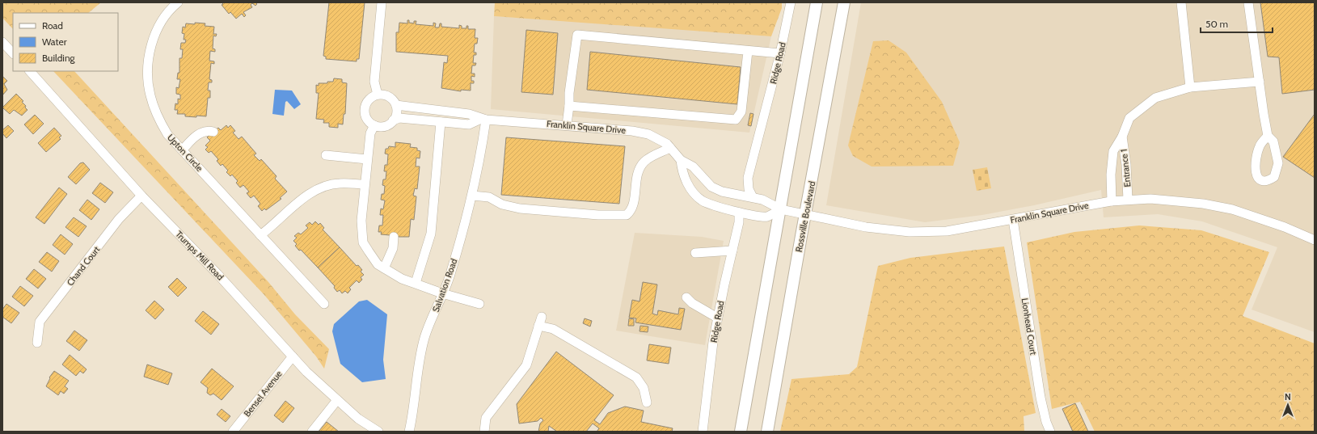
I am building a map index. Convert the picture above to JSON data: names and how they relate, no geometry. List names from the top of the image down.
{
  "streets": {
    "main road": ["Rossville Boulevard"],
    "street": [
      "Ridge Road",
      "Franklin Square Drive",
      "Upton Circle",
      "Entrance 1",
      "Trumps Mill Road",
      "Chand Court",
      "Salvation Road",
      "Lionhead Court",
      "Bensel Avenue"
    ]
  },
  "crossings": [
    ["Ridge Road", "Franklin Square Drive"],
    ["Franklin Square Drive", "Entrance 1"],
    ["Franklin Square Drive", "Rossville Boulevard"],
    ["Franklin Square Drive", "Salvation Road"],
    ["Franklin Square Drive", "Lionhead Court"],
    ["Trumps Mill Road", "Chand Court"],
    ["Trumps Mill Road", "Bensel Avenue"]
  ],
  "legend": ["Road", "Water", "Building"],
  "scale_bar": "50 m",
  "north": "top"
}
